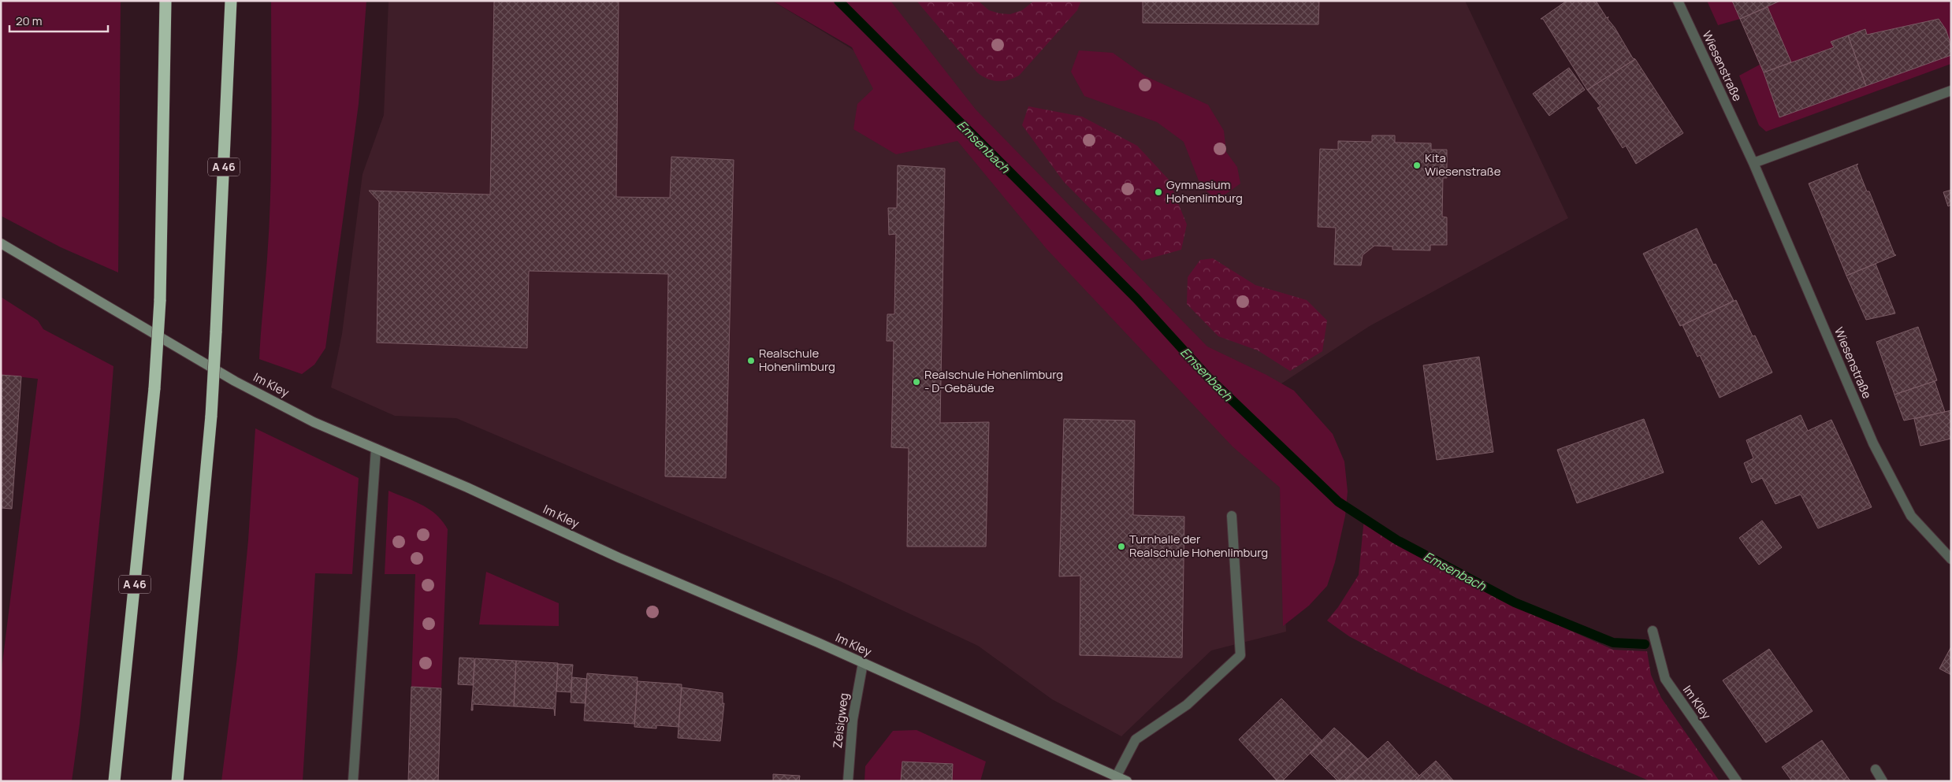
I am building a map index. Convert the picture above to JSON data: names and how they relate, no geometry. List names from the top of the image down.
{
  "streets": {
    "highway": ["A 46"],
    "street": ["Wiesenstraße", "Im Kley", "Zeisigweg"]
  },
  "crossings": [
    ["Im Kley", "Zeisigweg"]
  ],
  "water": ["Emsenbach"],
  "places": [
    "Kita Wiesenstraße",
    "Gymnasium Hohenlimburg",
    "Realschule Hohenlimburg",
    "Realschule Hohenlimburg - D-Gebäude",
    "Turnhalle der Realschule Hohenlimburg"
  ],
  "scale_bar": "20 m"
}
